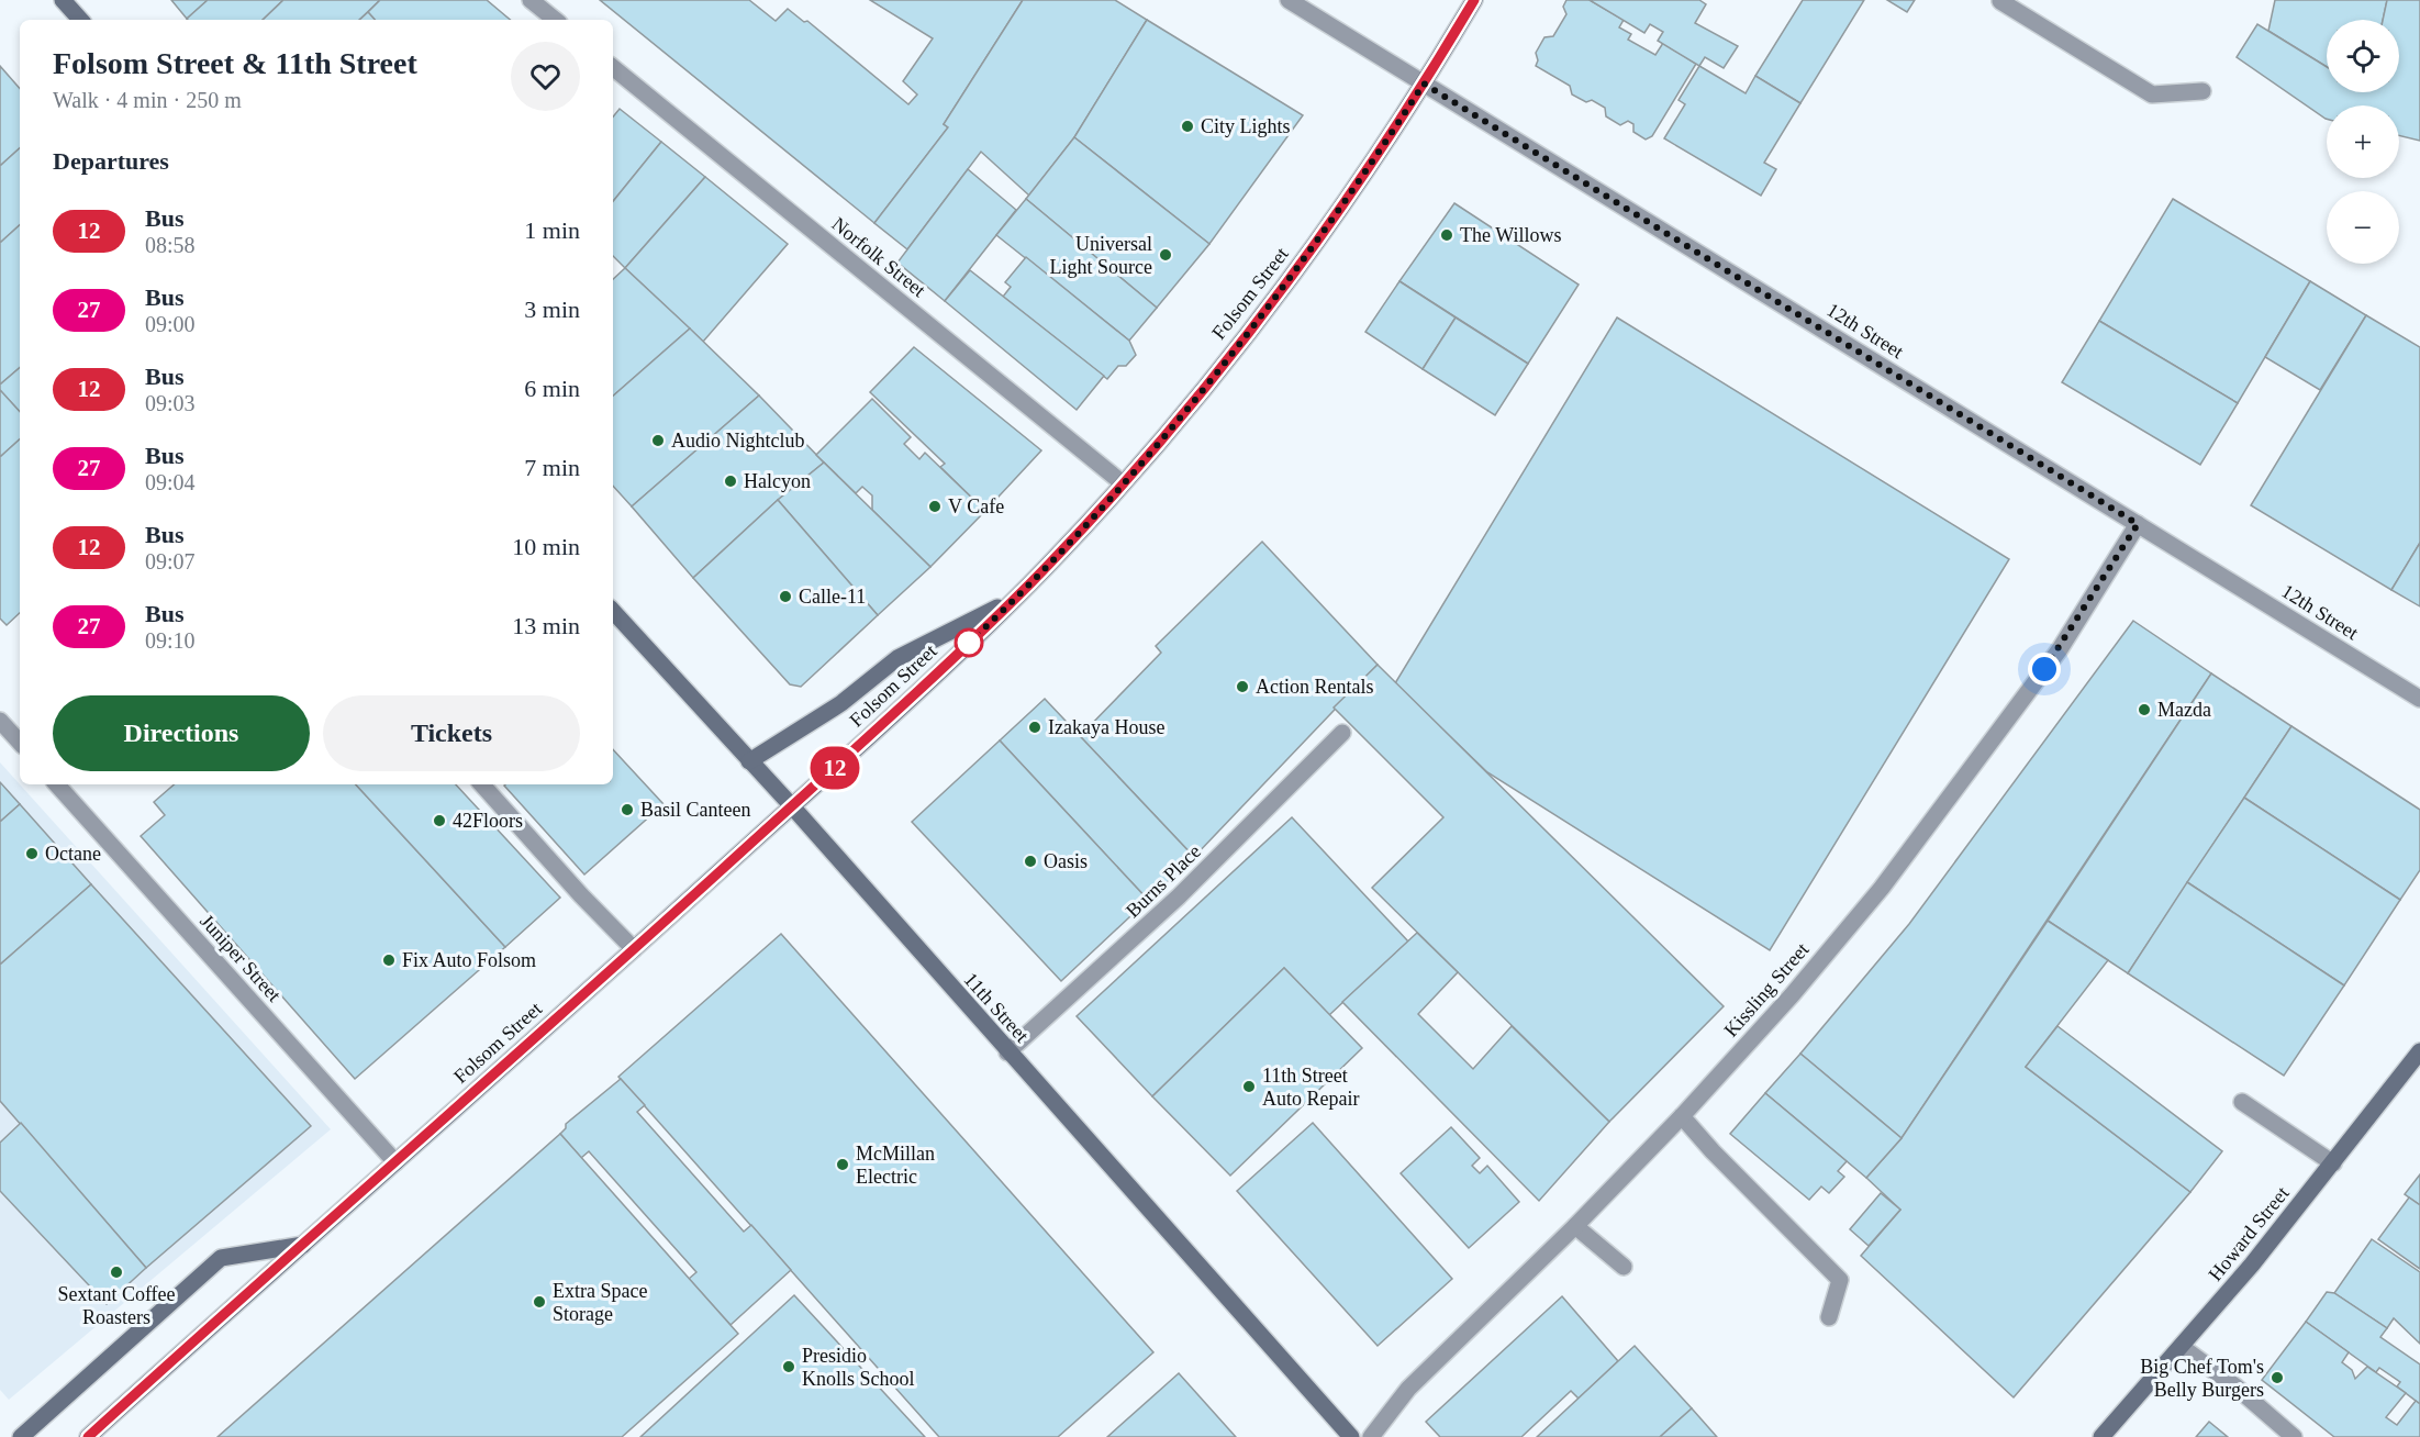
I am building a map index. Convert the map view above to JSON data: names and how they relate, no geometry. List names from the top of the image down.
{
  "streets": {
    "main road": ["Folsom Street", "11th Street", "Howard Street"],
    "street": [
      "Norfolk Street",
      "12th Street",
      "Burns Place",
      "Juniper Street",
      "Kissling Street"
    ]
  },
  "crossings": [
    ["Norfolk Street", "Folsom Street"],
    ["Folsom Street", "12th Street"],
    ["Folsom Street", "Juniper Street"],
    ["Folsom Street", "11th Street"],
    ["12th Street", "Kissling Street"],
    ["Burns Place", "11th Street"]
  ],
  "places": [
    "City Lights",
    "The Willows",
    "Universal Light Source",
    "Audio Nightclub",
    "Halcyon",
    "V Cafe",
    "Calle-11",
    "Action Rentals",
    "Mazda",
    "Izakaya House",
    "Basil Canteen",
    "42Floors",
    "Octane",
    "Oasis",
    "Fix Auto Folsom",
    "11th Street Auto Repair",
    "McMillan Electric",
    "Sextant Coffee Roasters",
    "Extra Space Storage",
    "Presidio Knolls School",
    "Big Chef Tom's Belly Burgers"
  ],
  "lines": ["bus line 12"],
  "page": {
    "on_map": "12",
    "map_buttons": ["+", "−"],
    "heading": [
      ["Folsom Street & 11th Street", "Walk · 4 min · 250 m"],
      "Departures"
    ],
    "list": [
      {
        "mark": "12",
        "name": "Bus",
        "note": "08:58",
        "value": "1 min"
      },
      {
        "mark": "27",
        "name": "Bus",
        "note": "09:00",
        "value": "3 min"
      },
      {
        "mark": "12",
        "name": "Bus",
        "note": "09:03",
        "value": "6 min"
      },
      {
        "mark": "27",
        "name": "Bus",
        "note": "09:04",
        "value": "7 min"
      },
      {
        "mark": "12",
        "name": "Bus",
        "note": "09:07",
        "value": "10 min"
      },
      {
        "mark": "27",
        "name": "Bus",
        "note": "09:10",
        "value": "13 min"
      }
    ],
    "buttons": ["Directions", "Tickets"]
  }
}
